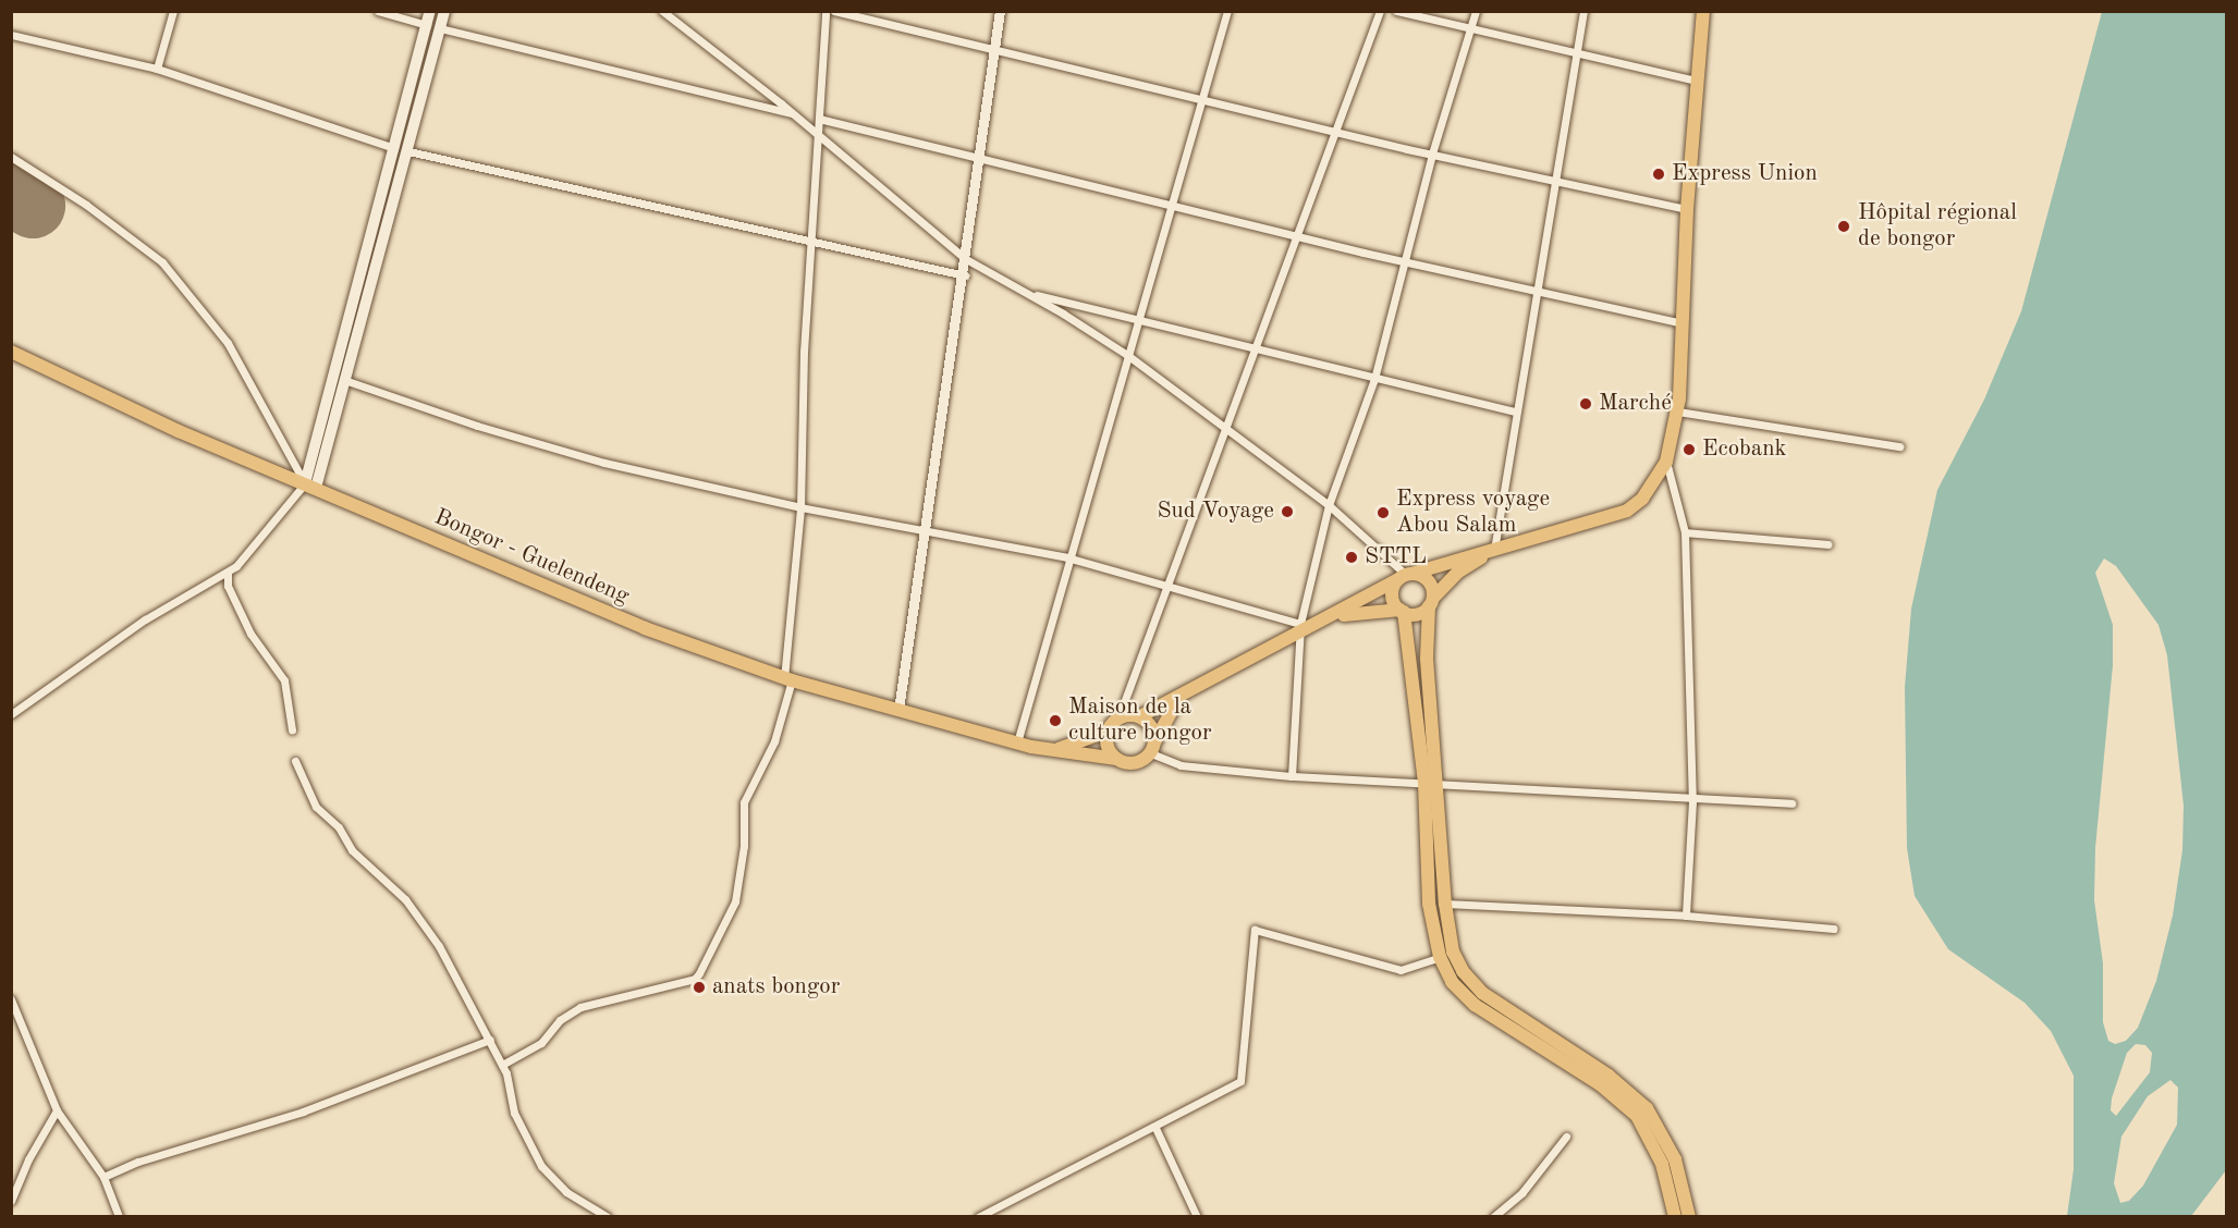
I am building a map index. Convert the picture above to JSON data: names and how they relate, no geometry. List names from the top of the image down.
{
  "streets": {
    "highway": ["Bongor - Guelendeng"]
  },
  "places": [
    "Express Union",
    "Hôpital régional de bongor",
    "Marché",
    "Ecobank",
    "Sud Voyage",
    "Express voyage Abou Salam",
    "STTL",
    "Maison de la culture bongor",
    "anats bongor"
  ]
}
